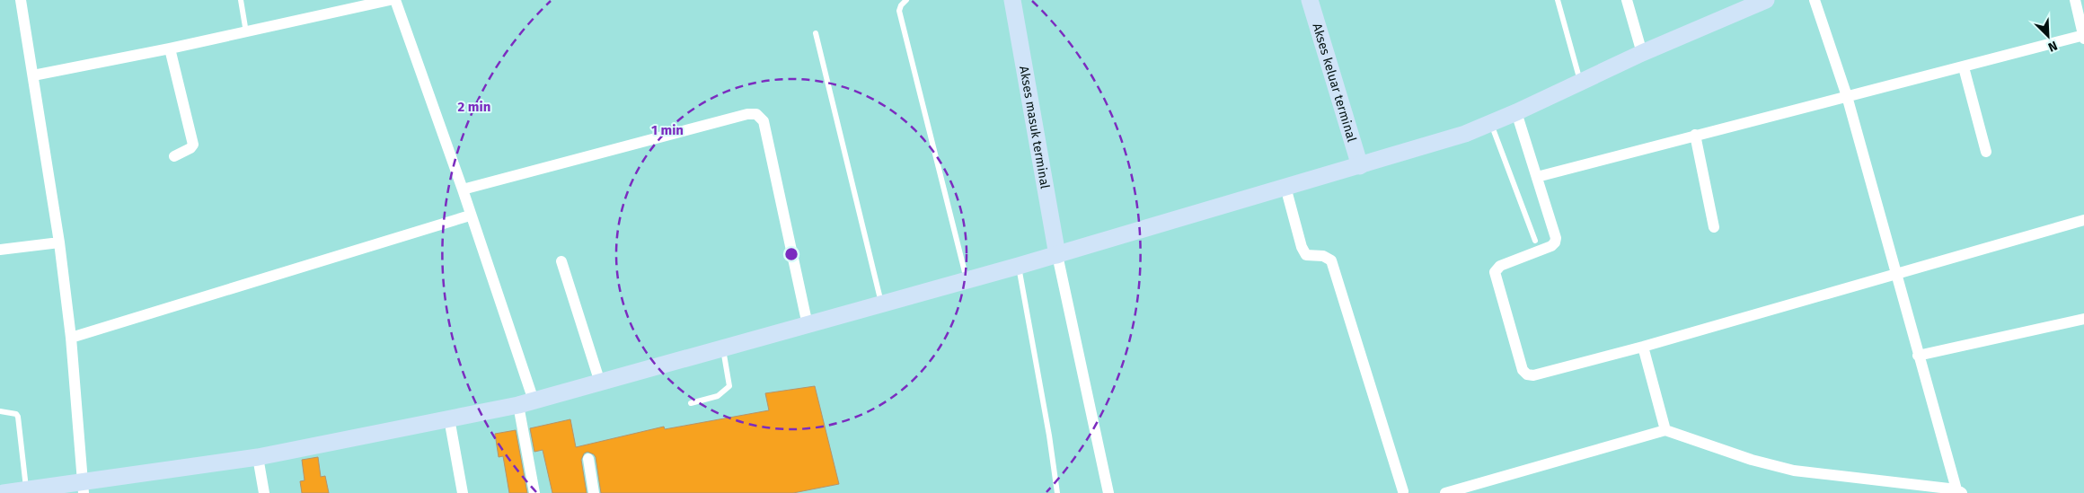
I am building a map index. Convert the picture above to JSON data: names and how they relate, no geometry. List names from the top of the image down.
{
  "streets": {
    "street": ["Akses keluar terminal", "Akses masuk terminal"]
  },
  "north": "bottom right",
  "rings": ["2 min", "1 min"]
}
